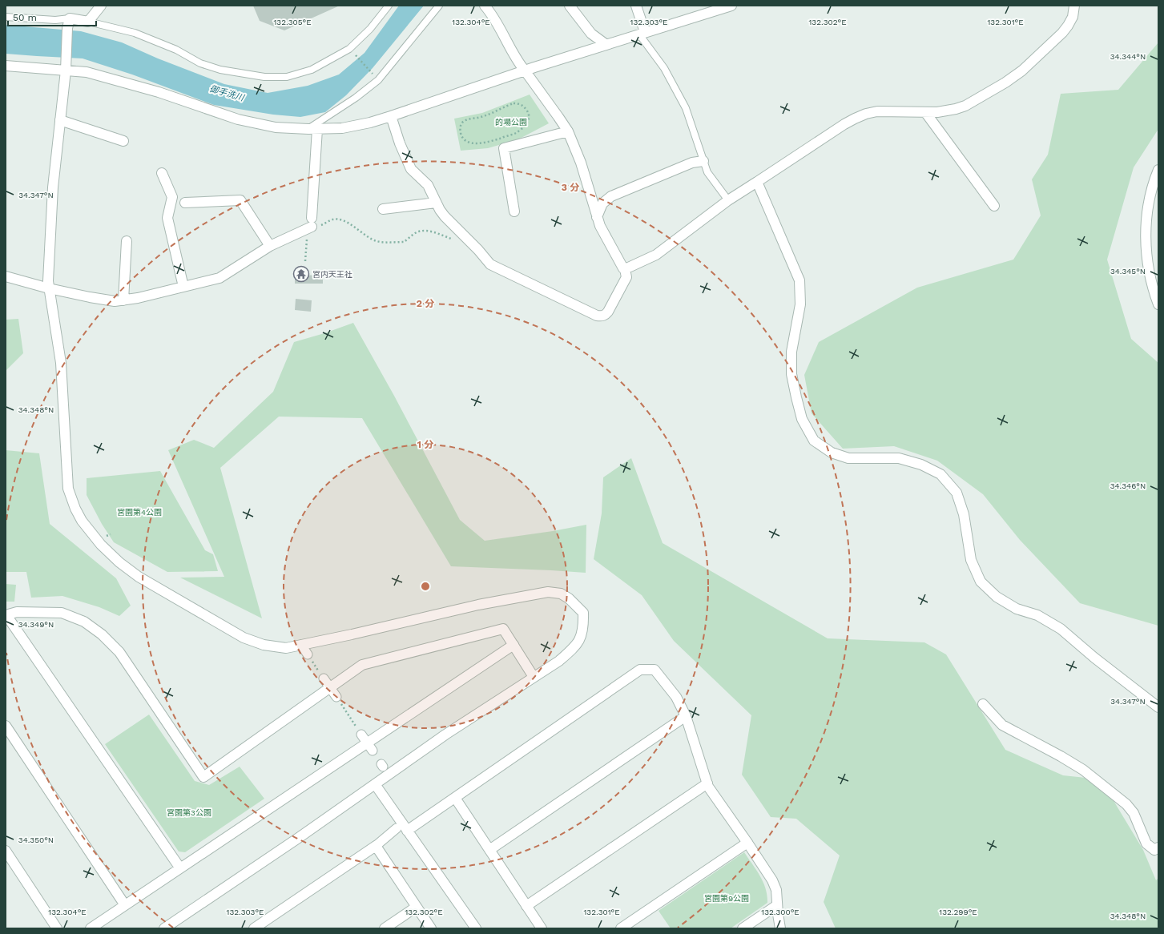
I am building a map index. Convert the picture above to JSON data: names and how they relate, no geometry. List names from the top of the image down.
{
  "water": ["御手洗川"],
  "parks": [
    "的場公園",
    "宮園第4公園",
    "宮園第3公園",
    "宮園第9公園"
  ],
  "places": {
    "temple": ["宮内天王社"]
  },
  "scale_bar": "50 m",
  "coordinates": [
    "132.305°E",
    "132.304°E",
    "132.303°E",
    "132.302°E",
    "132.301°E",
    "34.344°N",
    "34.347°N",
    "34.345°N",
    "34.348°N",
    "34.346°N",
    "34.349°N",
    "34.350°N",
    "132.300°E",
    "132.299°E"
  ],
  "rings": ["3 分", "2 分", "1 分"]
}
